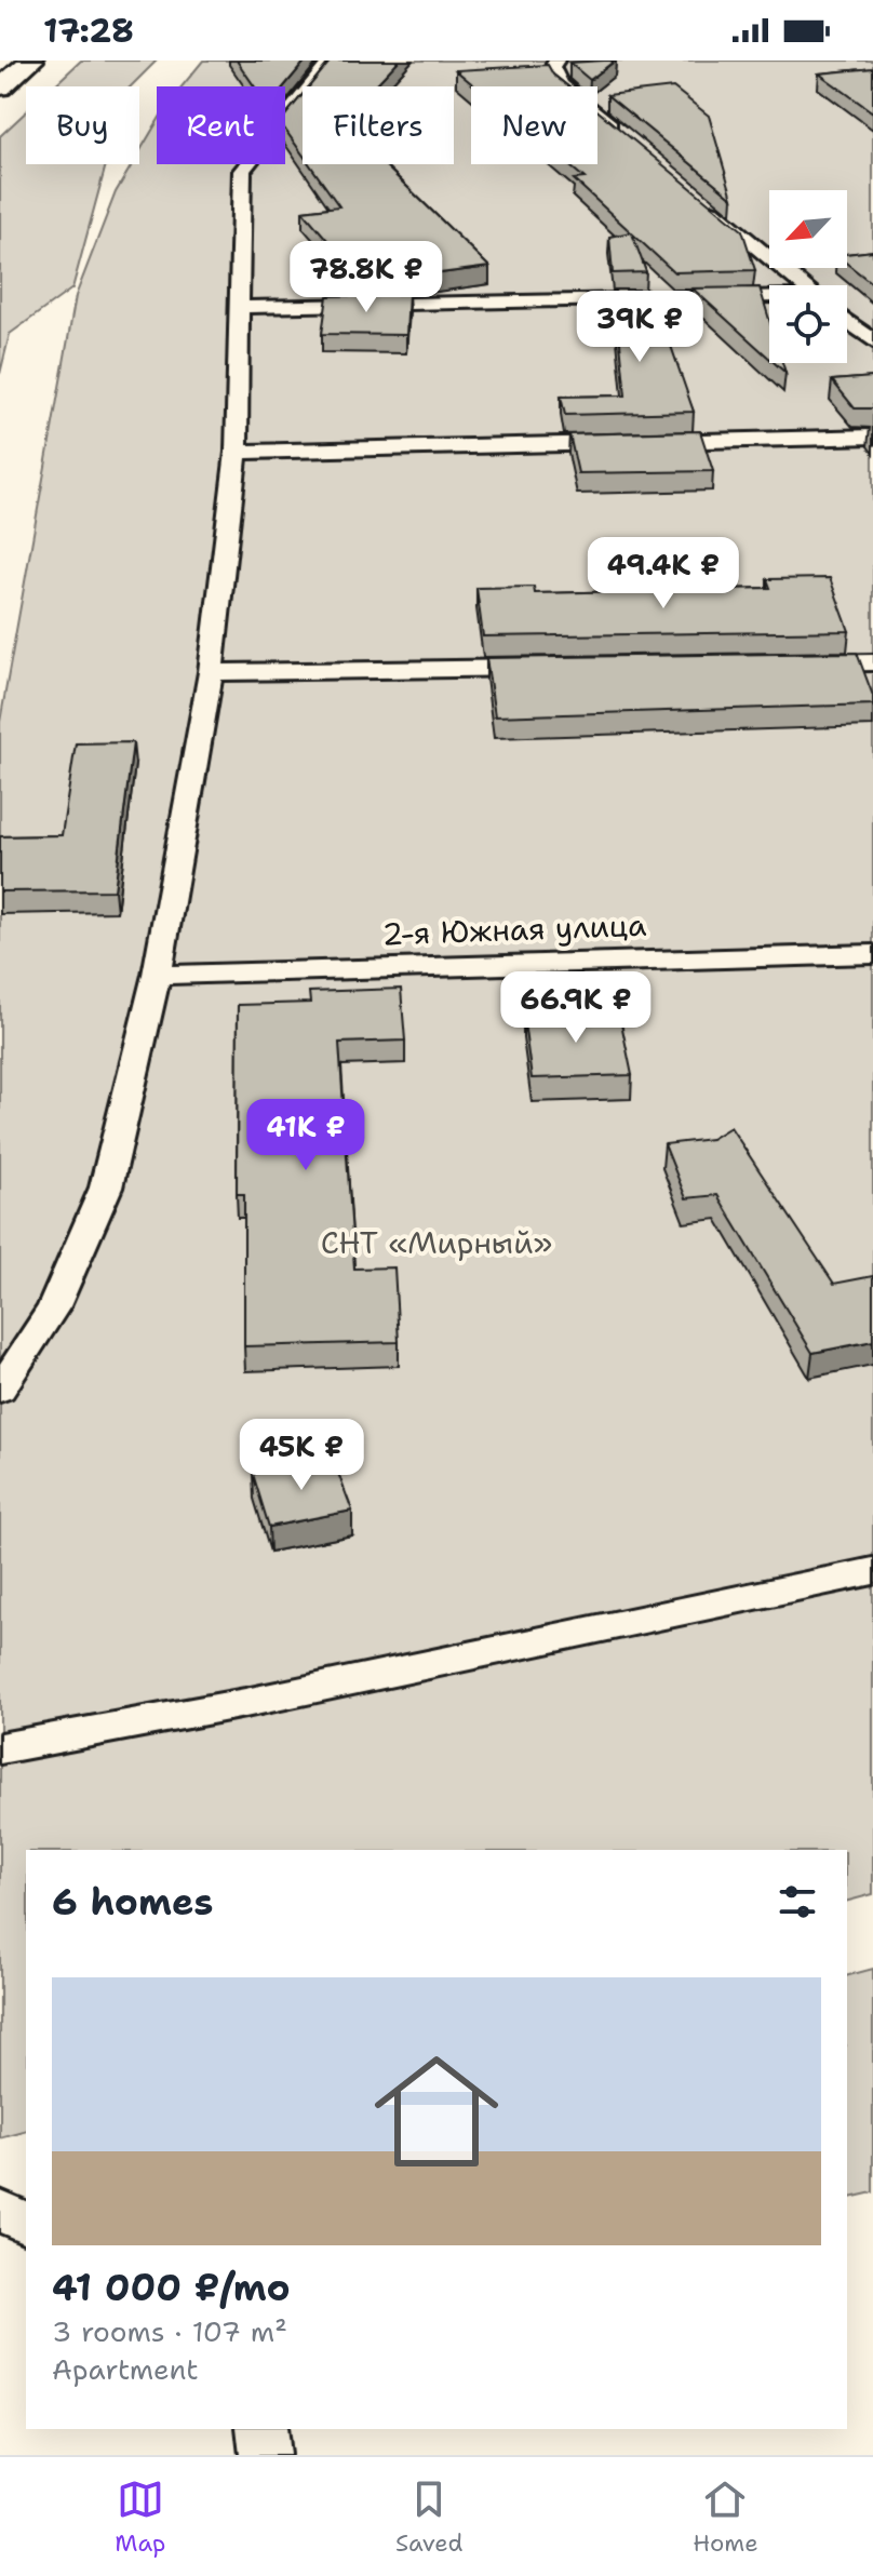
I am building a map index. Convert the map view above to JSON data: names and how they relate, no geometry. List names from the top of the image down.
{
  "streets": {
    "lane": ["2-я Южная улица"]
  },
  "parks": ["СНТ «Мирный»"],
  "north": "bottom left",
  "page": {
    "status": "17:28",
    "chip": [
      "Buy",
      "Rent",
      "Filters",
      "New"
    ],
    "price": [
      "78.8K ₽",
      "39K ₽",
      "49.4K ₽",
      "66.9K ₽",
      "41K ₽",
      "45K ₽"
    ],
    "heading": "6 homes",
    "list": [
      {
        "name": "41 000 ₽/mo",
        "note": "3 rooms · 107 m² · Apartment"
      }
    ],
    "tabs": ["Map", "Saved", "Home"]
  }
}
